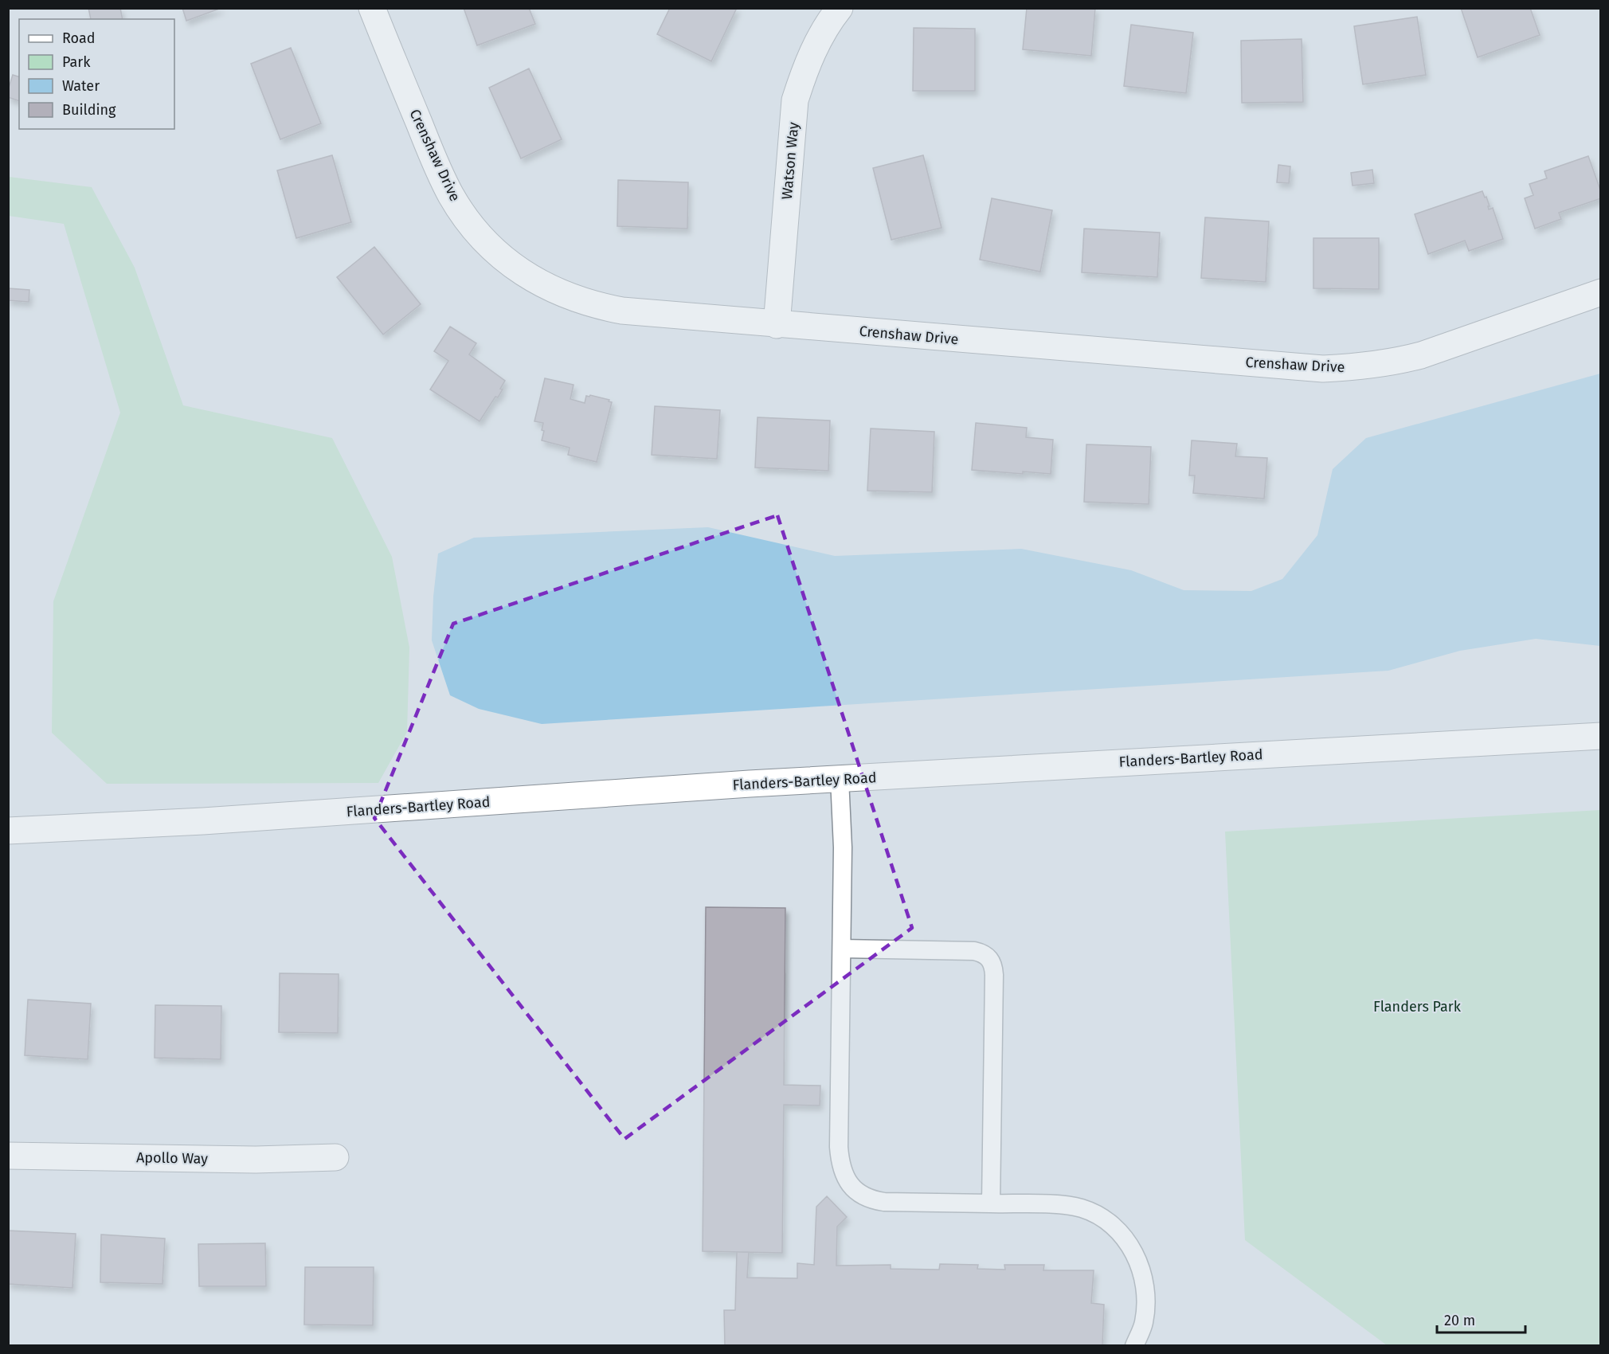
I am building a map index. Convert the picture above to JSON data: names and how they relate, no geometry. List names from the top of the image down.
{
  "streets": {
    "street": [
      "Crenshaw Drive",
      "Watson Way",
      "Flanders-Bartley Road",
      "Apollo Way"
    ]
  },
  "crossings": [
    ["Crenshaw Drive", "Watson Way"]
  ],
  "parks": ["Flanders Park"],
  "legend": [
    "Road",
    "Park",
    "Water",
    "Building"
  ],
  "scale_bar": "20 m"
}
